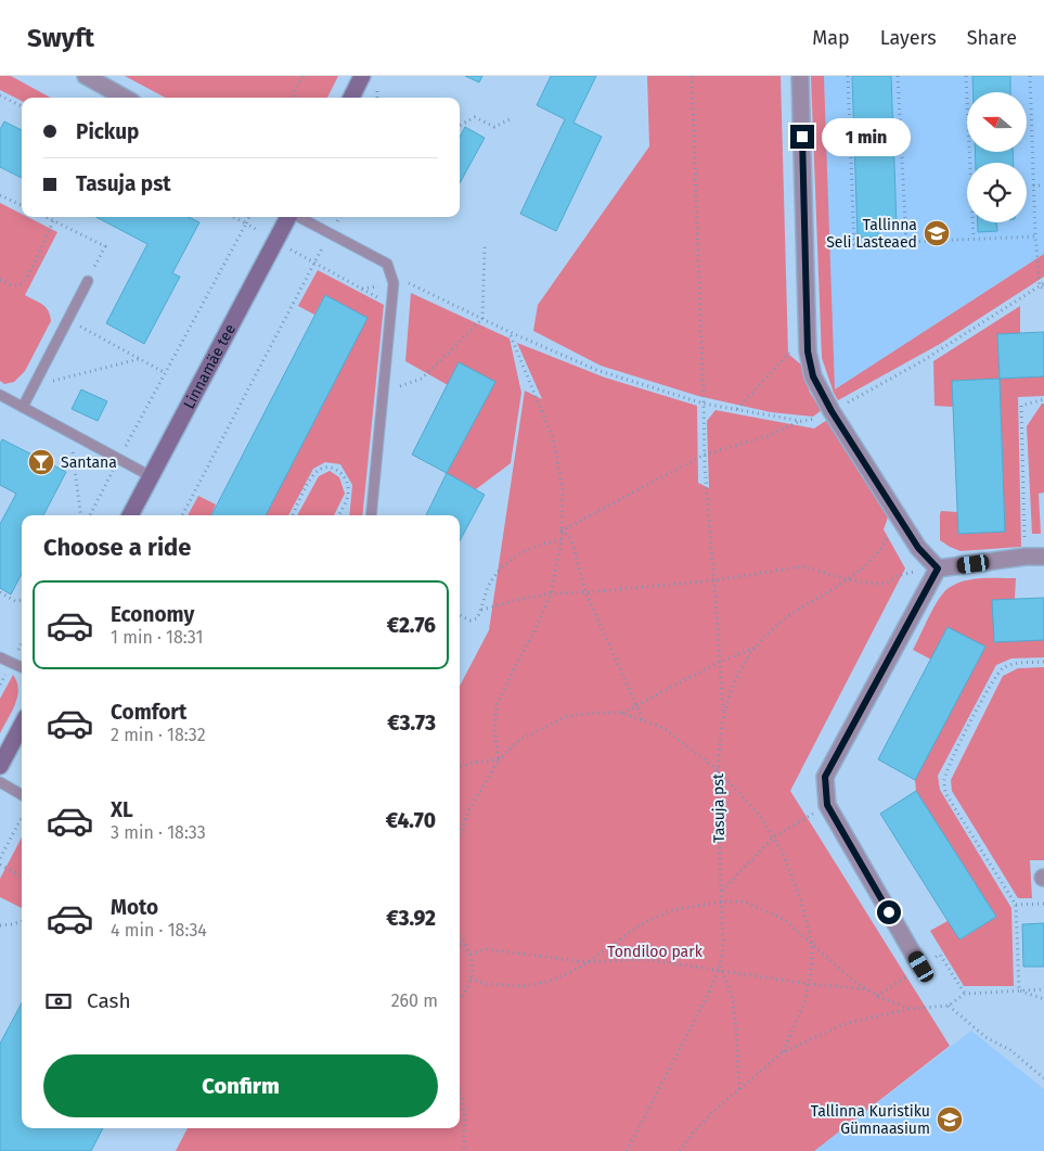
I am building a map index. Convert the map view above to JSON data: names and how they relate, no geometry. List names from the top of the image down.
{
  "streets": {
    "street": ["Linnamäe tee"],
    "path": ["Tasuja pst"]
  },
  "parks": ["Tondiloo park"],
  "places": {
    "school or university": ["Tallinna Seli Lasteaed", "Tallinna Kuristiku Gümnaasium"],
    "bar": ["Santana"]
  },
  "north": "left",
  "page": {
    "header": "Swyft",
    "nav": ["Map", "Layers", "Share"],
    "banner": ["Pickup", "Tasuja pst"],
    "bubble": "1 min",
    "heading": "Choose a ride",
    "list": [
      {
        "name": "Economy",
        "note": "1 min · 18:31",
        "value": "€2.76"
      },
      {
        "name": "Comfort",
        "note": "2 min · 18:32",
        "value": "€3.73"
      },
      {
        "name": "XL",
        "note": "3 min · 18:33",
        "value": "€4.70"
      },
      {
        "name": "Moto",
        "note": "4 min · 18:34",
        "value": "€3.92"
      }
    ],
    "pay": ["Cash", "260 m"],
    "buttons": "Confirm"
  }
}
